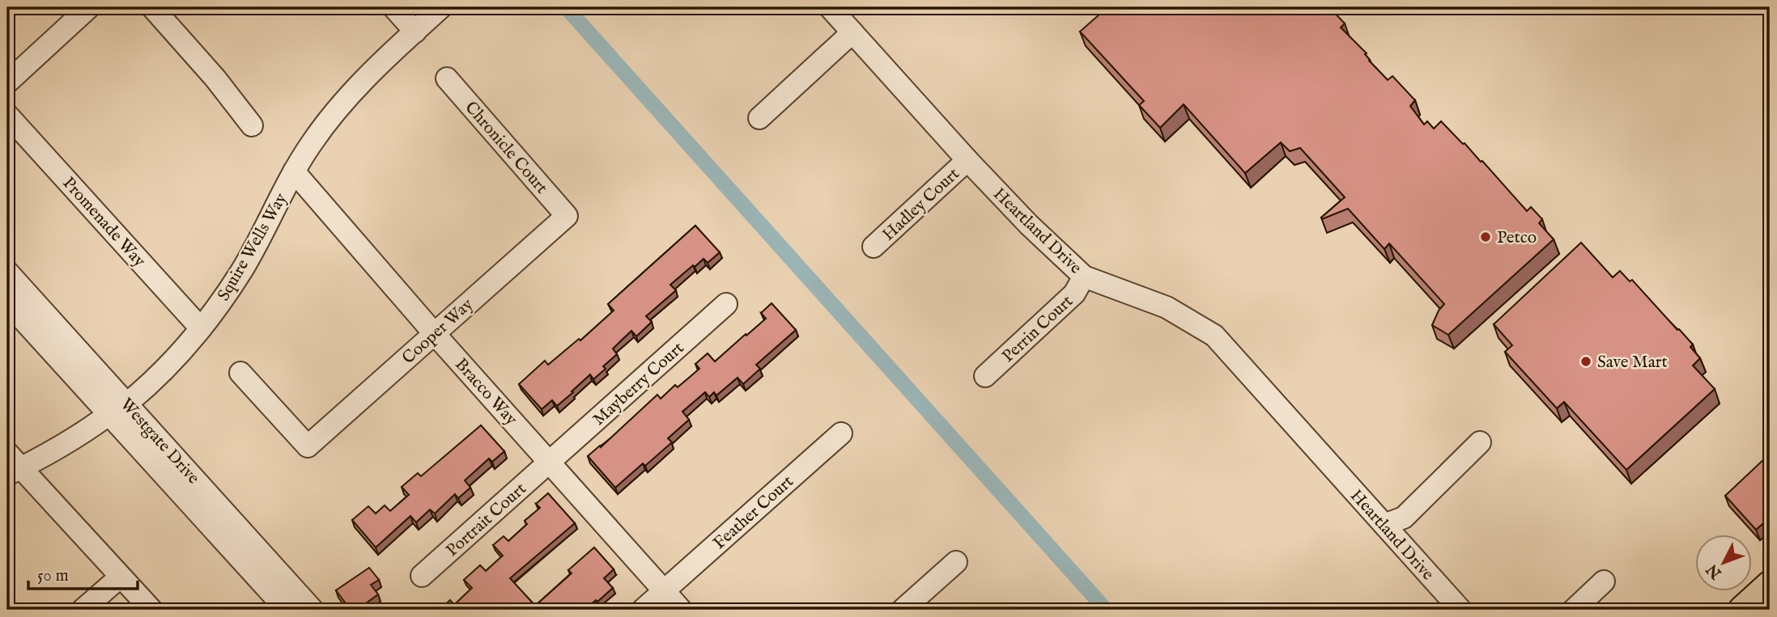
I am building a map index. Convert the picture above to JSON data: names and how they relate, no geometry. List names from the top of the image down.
{
  "streets": {
    "street": [
      "Chronicle Court",
      "Hadley Court",
      "Promenade Way",
      "Heartland Drive",
      "Squire Wells Way",
      "Perrin Court",
      "Cooper Way",
      "Mayberry Court",
      "Bracco Way",
      "Westgate Drive",
      "Feather Court",
      "Portrait Court"
    ]
  },
  "crossings": [
    ["Chronicle Court", "Cooper Way"],
    ["Hadley Court", "Heartland Drive"],
    ["Promenade Way", "Squire Wells Way"],
    ["Heartland Drive", "Perrin Court"],
    ["Squire Wells Way", "Bracco Way"],
    ["Squire Wells Way", "Westgate Drive"],
    ["Cooper Way", "Bracco Way"],
    ["Mayberry Court", "Bracco Way"],
    ["Mayberry Court", "Portrait Court"],
    ["Bracco Way", "Feather Court"],
    ["Bracco Way", "Portrait Court"]
  ],
  "places": ["Petco", "Save Mart"],
  "scale_bar": "50 m",
  "north": "bottom left"
}
